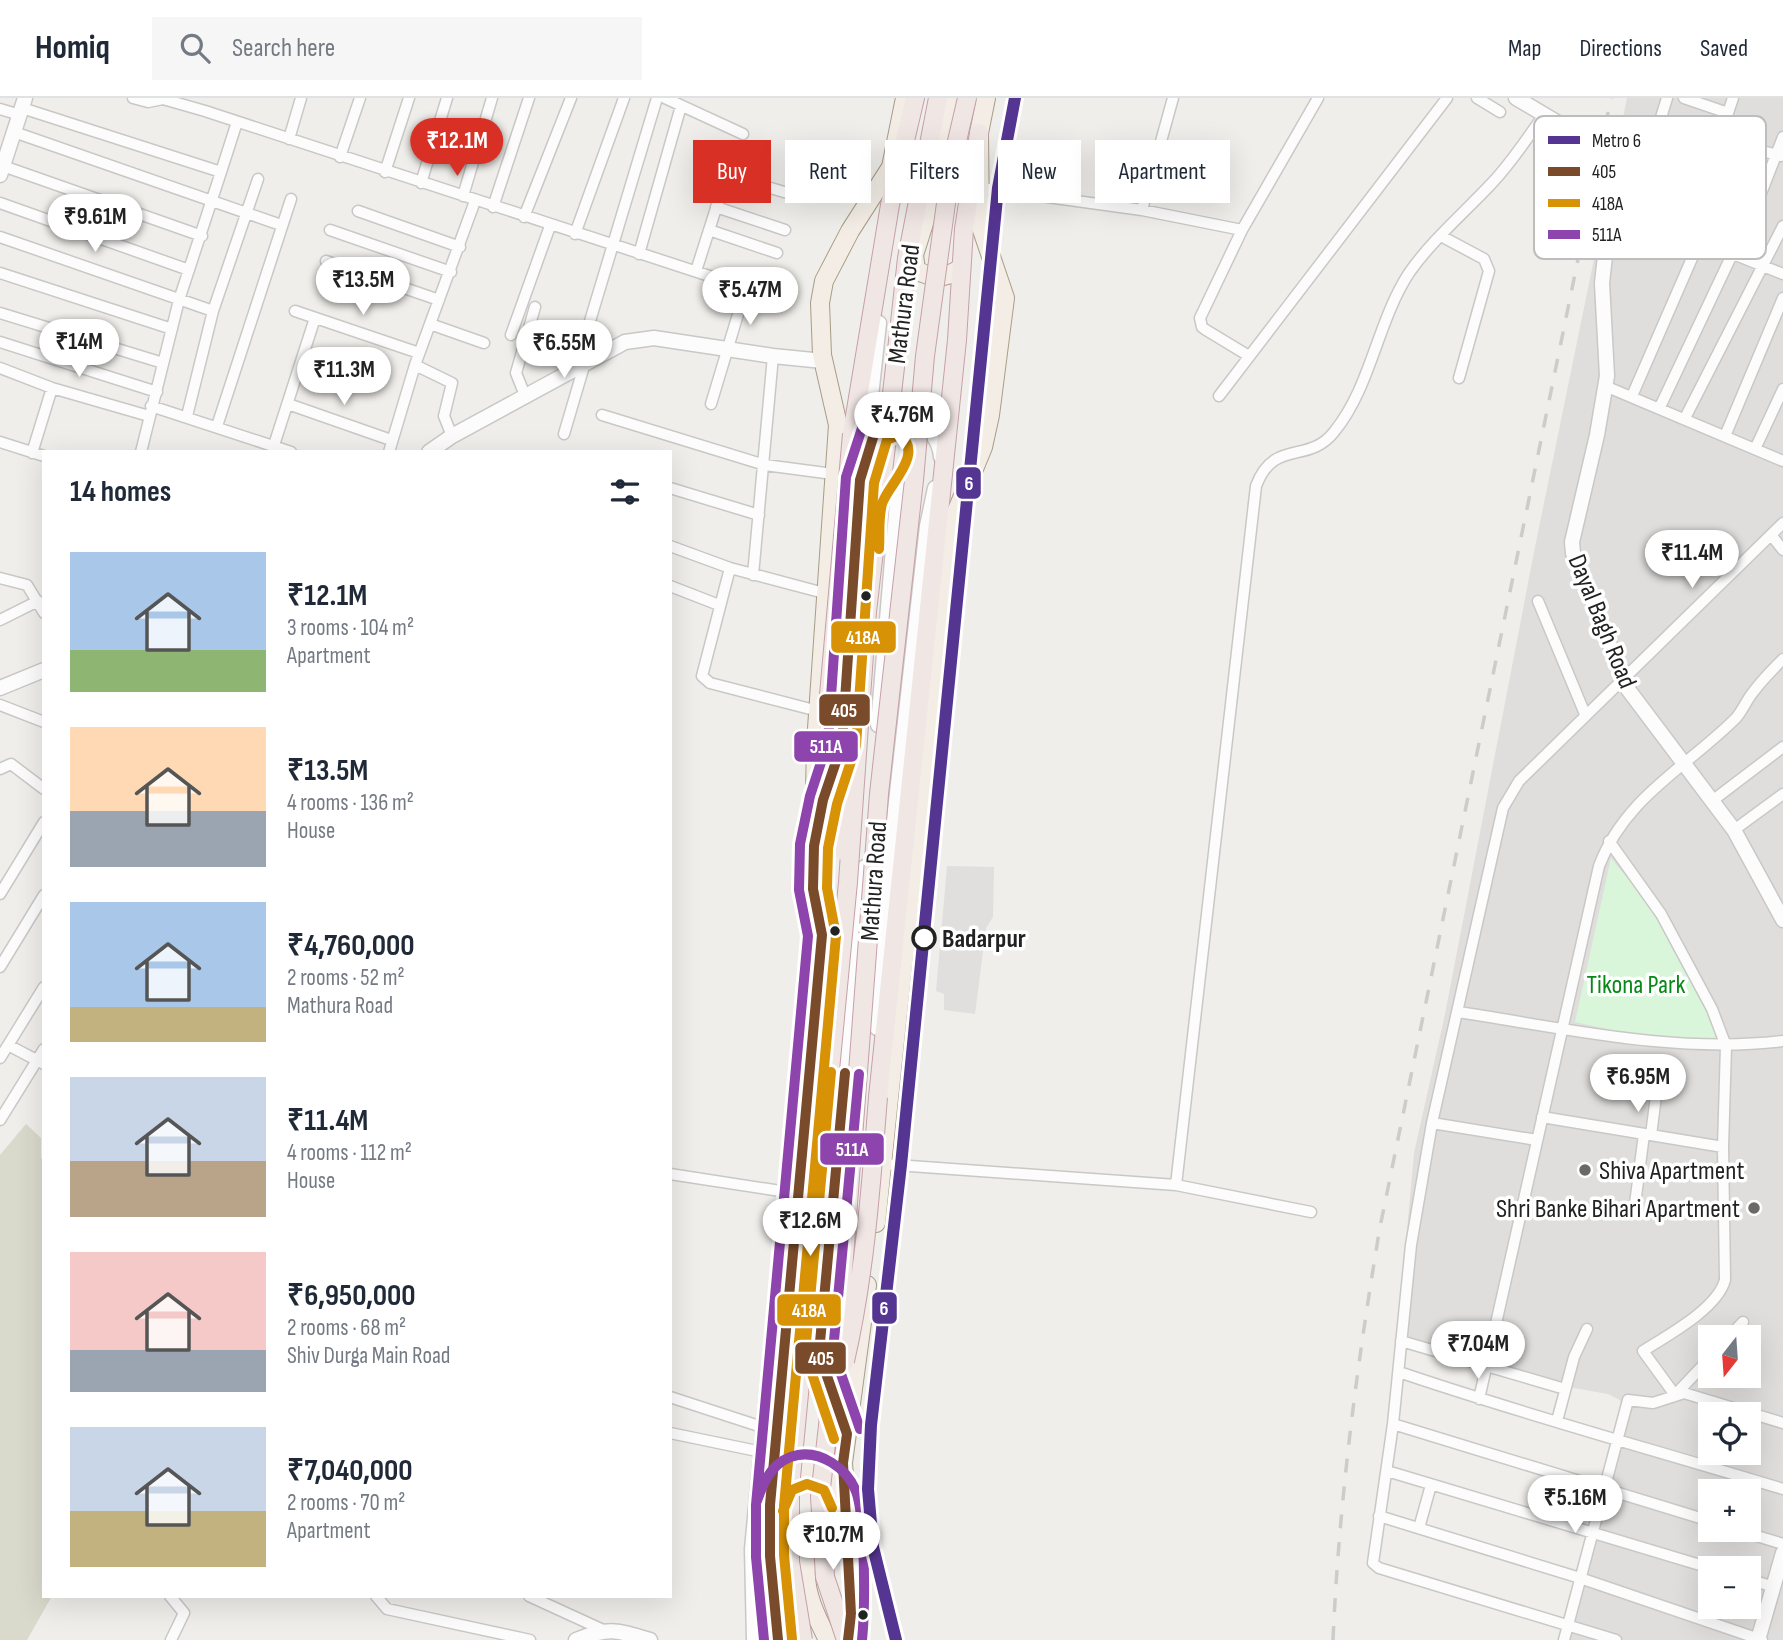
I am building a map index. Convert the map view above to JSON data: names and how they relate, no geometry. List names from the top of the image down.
{
  "streets": {
    "highway": ["Mathura Road"],
    "street": ["Dayal Bagh Road"]
  },
  "parks": ["Tikona Park"],
  "places": ["Badarpur", "Shiva Apartment", "Shri Banke Bihari Apartment"],
  "lines": [
    "metro line 6",
    "transit line 511A",
    "transit line 405",
    "transit line 418A"
  ],
  "legend": [
    "Metro 6",
    "405",
    "418A",
    "511A"
  ],
  "north": "bottom",
  "page": {
    "header": "Homiq",
    "search": "Search here",
    "nav": ["Map", "Directions", "Saved"],
    "price": [
      "₹12.1M",
      "₹9.61M",
      "₹13.5M",
      "₹5.47M",
      "₹14M",
      "₹6.55M",
      "₹11.3M",
      "₹4.76M",
      "₹11.4M",
      "₹6.95M",
      "₹12.6M",
      "₹7.04M",
      "₹5.16M",
      "₹10.7M"
    ],
    "chip": [
      "Buy",
      "Rent",
      "Filters",
      "New",
      "Apartment"
    ],
    "heading": "14 homes",
    "list": [
      {
        "name": "₹12.1M",
        "note": "3 rooms · 104 m² · Apartment"
      },
      {
        "name": "₹13.5M",
        "note": "4 rooms · 136 m² · House"
      },
      {
        "name": "₹4,760,000",
        "note": "2 rooms · 52 m² · Mathura Road"
      },
      {
        "name": "₹11.4M",
        "note": "4 rooms · 112 m² · House"
      },
      {
        "name": "₹6,950,000",
        "note": "2 rooms · 68 m² · Shiv Durga Main Road"
      },
      {
        "name": "₹7,040,000",
        "note": "2 rooms · 70 m² · Apartment"
      }
    ],
    "map_buttons": ["+", "−"]
  }
}
